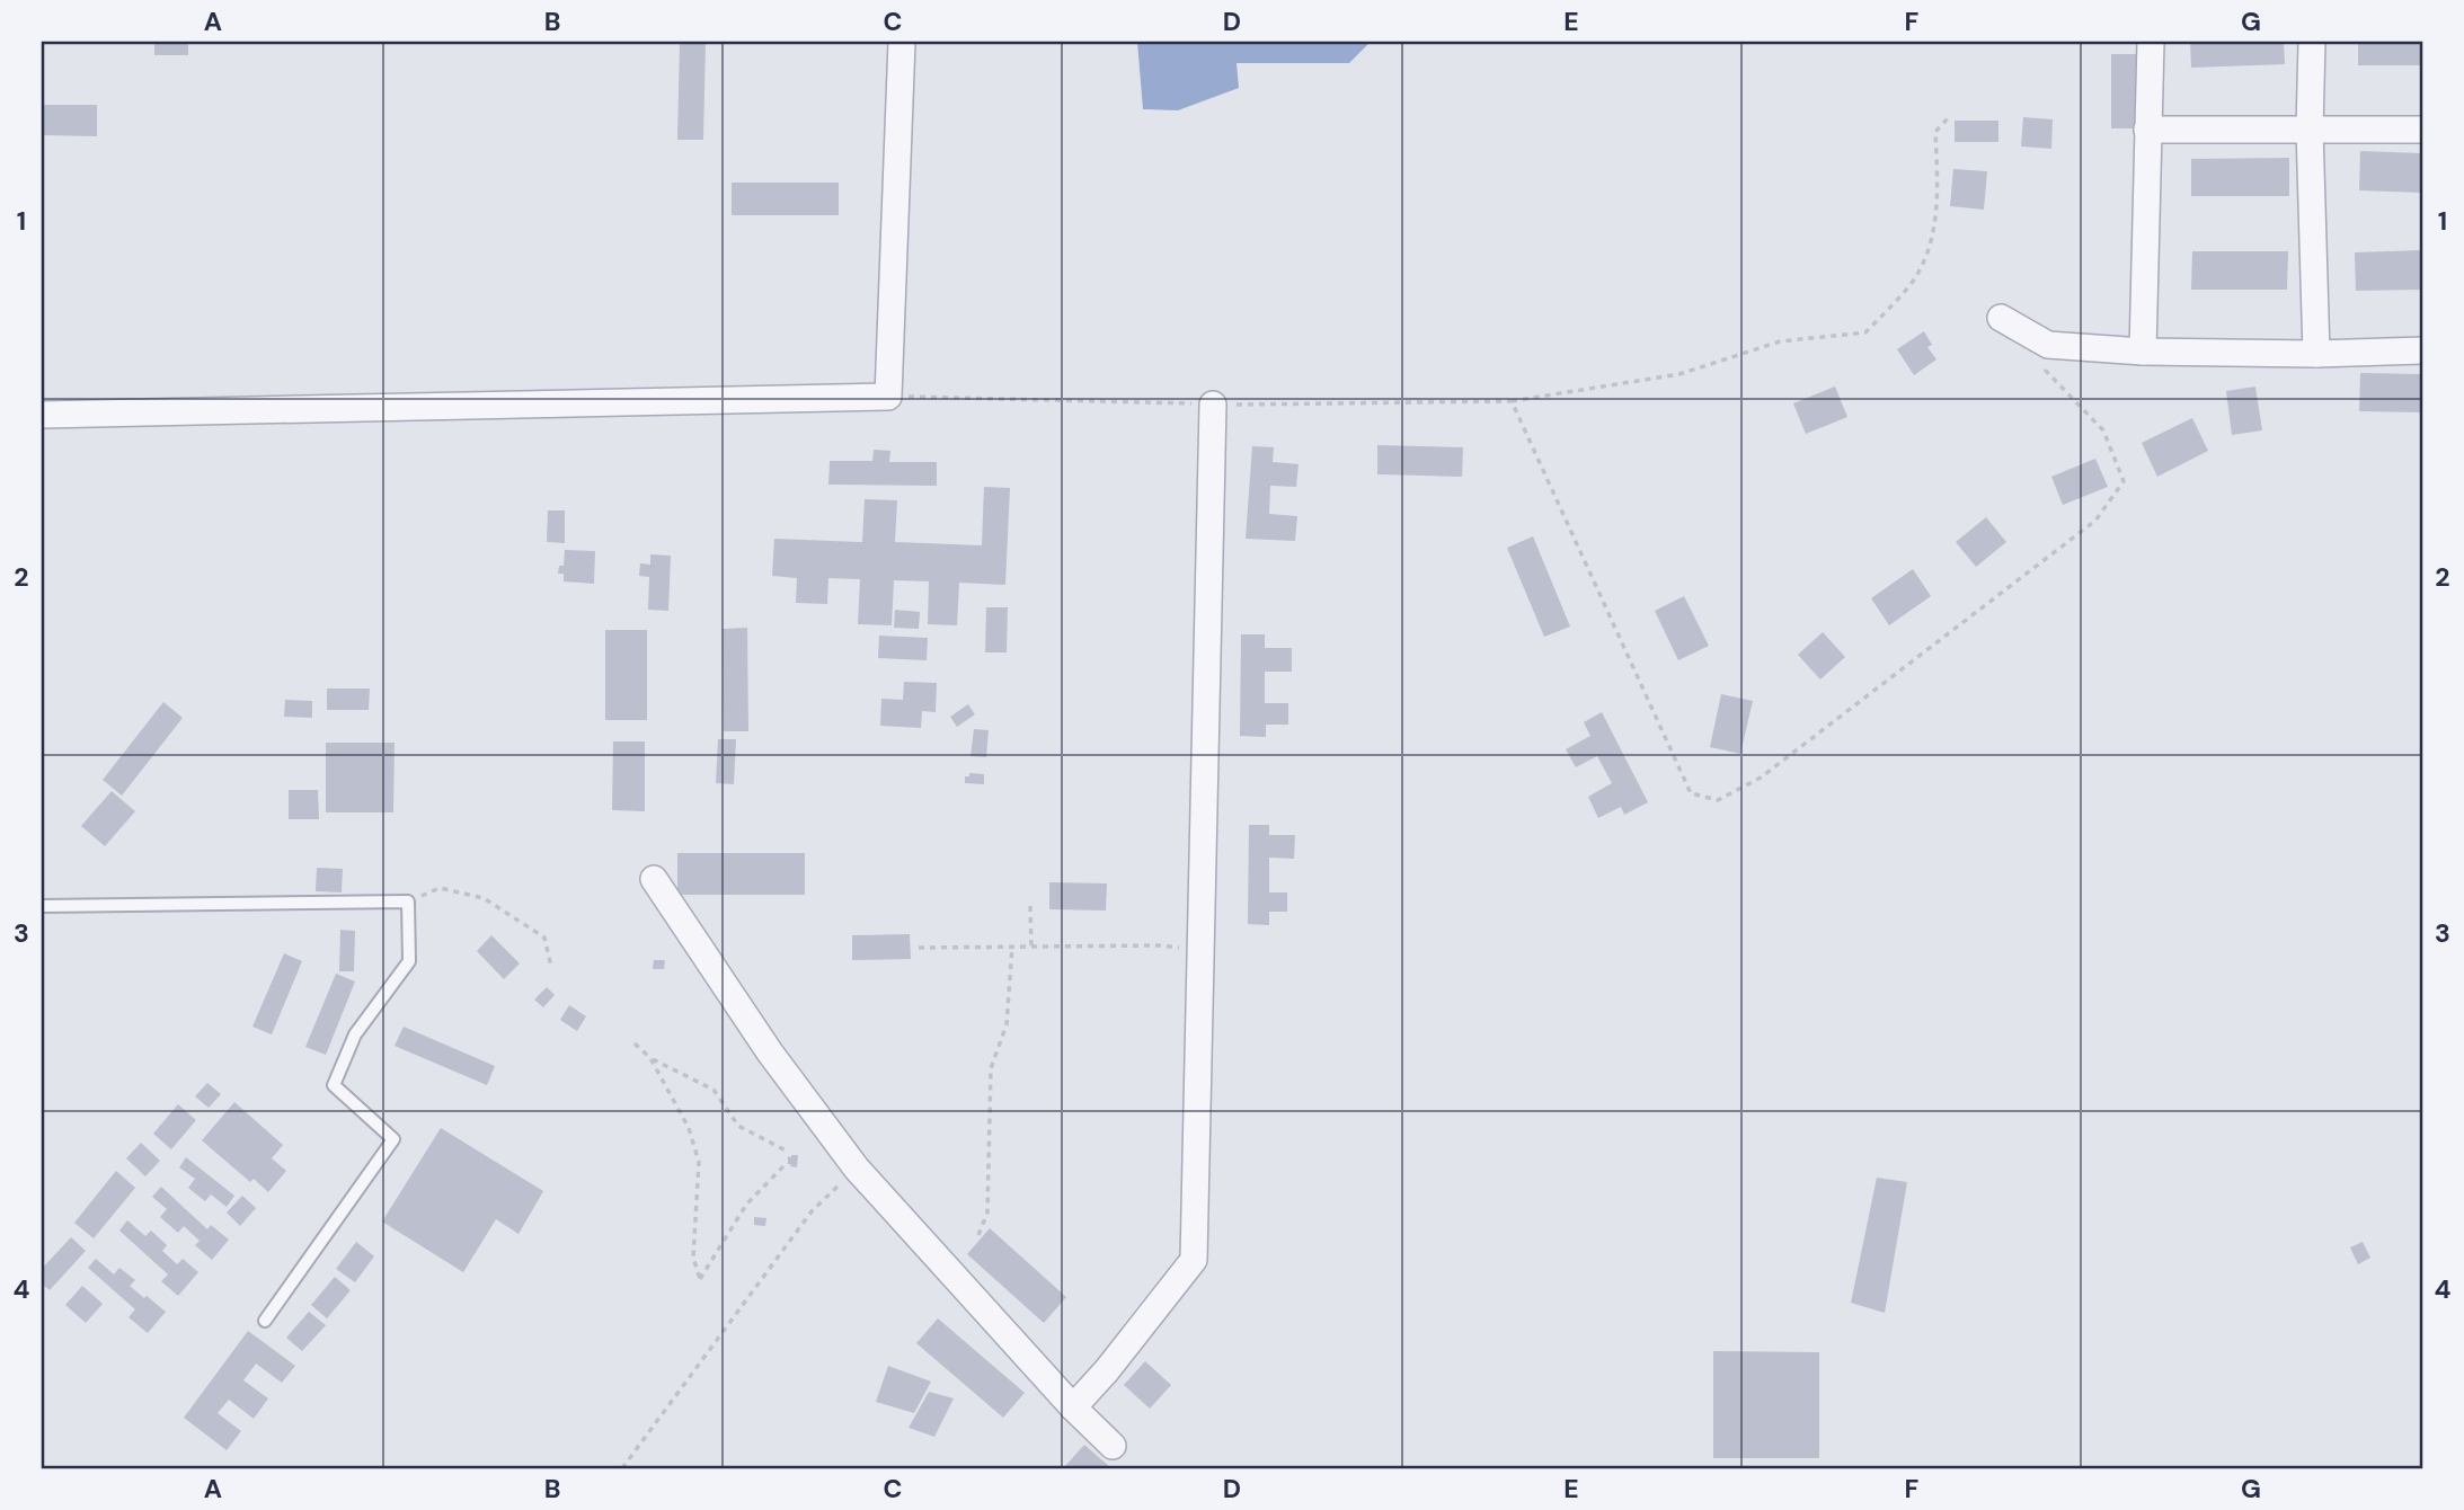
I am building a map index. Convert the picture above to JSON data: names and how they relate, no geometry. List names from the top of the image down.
{
  "grid": {
    "columns": [
      "A",
      "B",
      "C",
      "D",
      "E",
      "F",
      "G"
    ],
    "rows": [
      "1",
      "2",
      "3",
      "4"
    ]
  }
}
